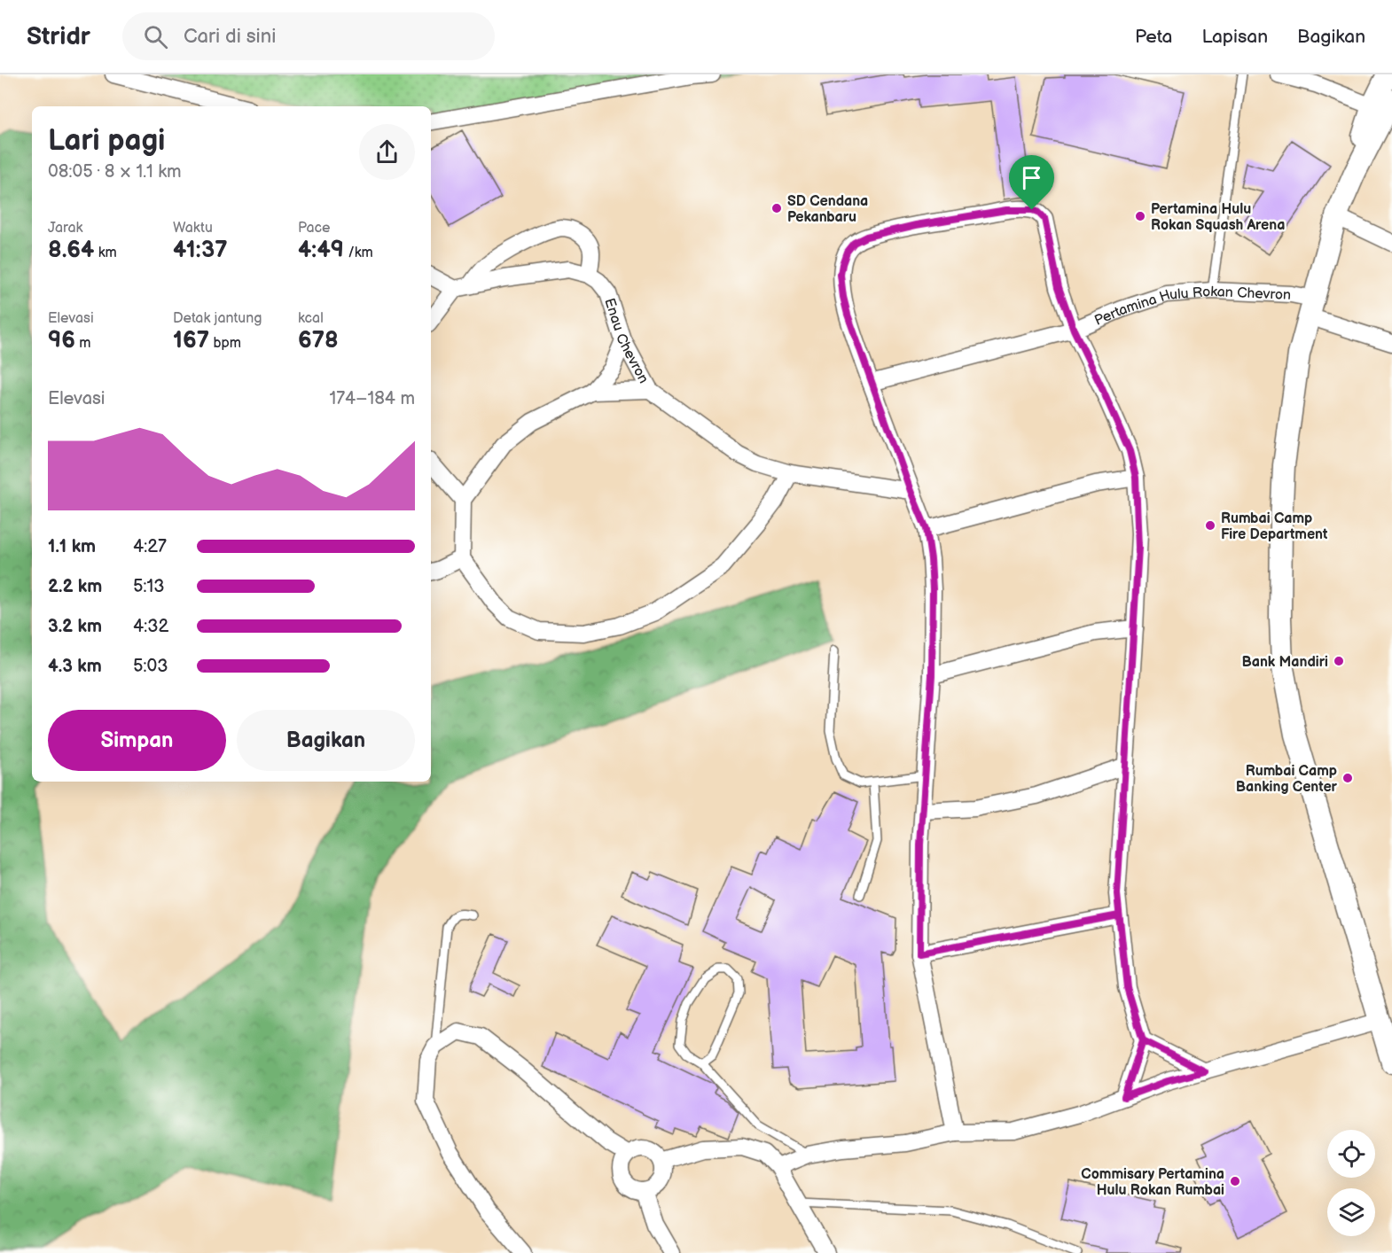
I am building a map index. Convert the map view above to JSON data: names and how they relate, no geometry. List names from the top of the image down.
{
  "streets": {
    "street": ["Pertamina Hulu Rokan Chevron", "Enau Chevron"]
  },
  "places": [
    "SD Cendana Pekanbaru",
    "Pertamina Hulu Rokan Squash Arena",
    "Rumbai Camp Fire Department",
    "Bank Mandiri",
    "Rumbai Camp Banking Center",
    "Commisary Pertamina Hulu Rokan Rumbai"
  ],
  "page": {
    "header": "Stridr",
    "search": "Cari di sini",
    "nav": ["Peta", "Lapisan", "Bagikan"],
    "heading": ["Lari pagi", "08:05 · 8 × 1.1 km"],
    "stats": [
      ["Jarak", "8.64 km"],
      ["Waktu", "41:37"],
      ["Pace", "4:49 /km"],
      ["Elevasi", "96 m"],
      ["Detak jantung", "167 bpm"],
      ["kcal", "678"]
    ],
    "chart": ["Elevasi", "174–184 m"],
    "list": [
      {
        "name": "1.1 km",
        "note": "4:27"
      },
      {
        "name": "2.2 km",
        "note": "5:13"
      },
      {
        "name": "3.2 km",
        "note": "4:32"
      },
      {
        "name": "4.3 km",
        "note": "5:03"
      }
    ],
    "buttons": ["Simpan", "Bagikan"]
  }
}
